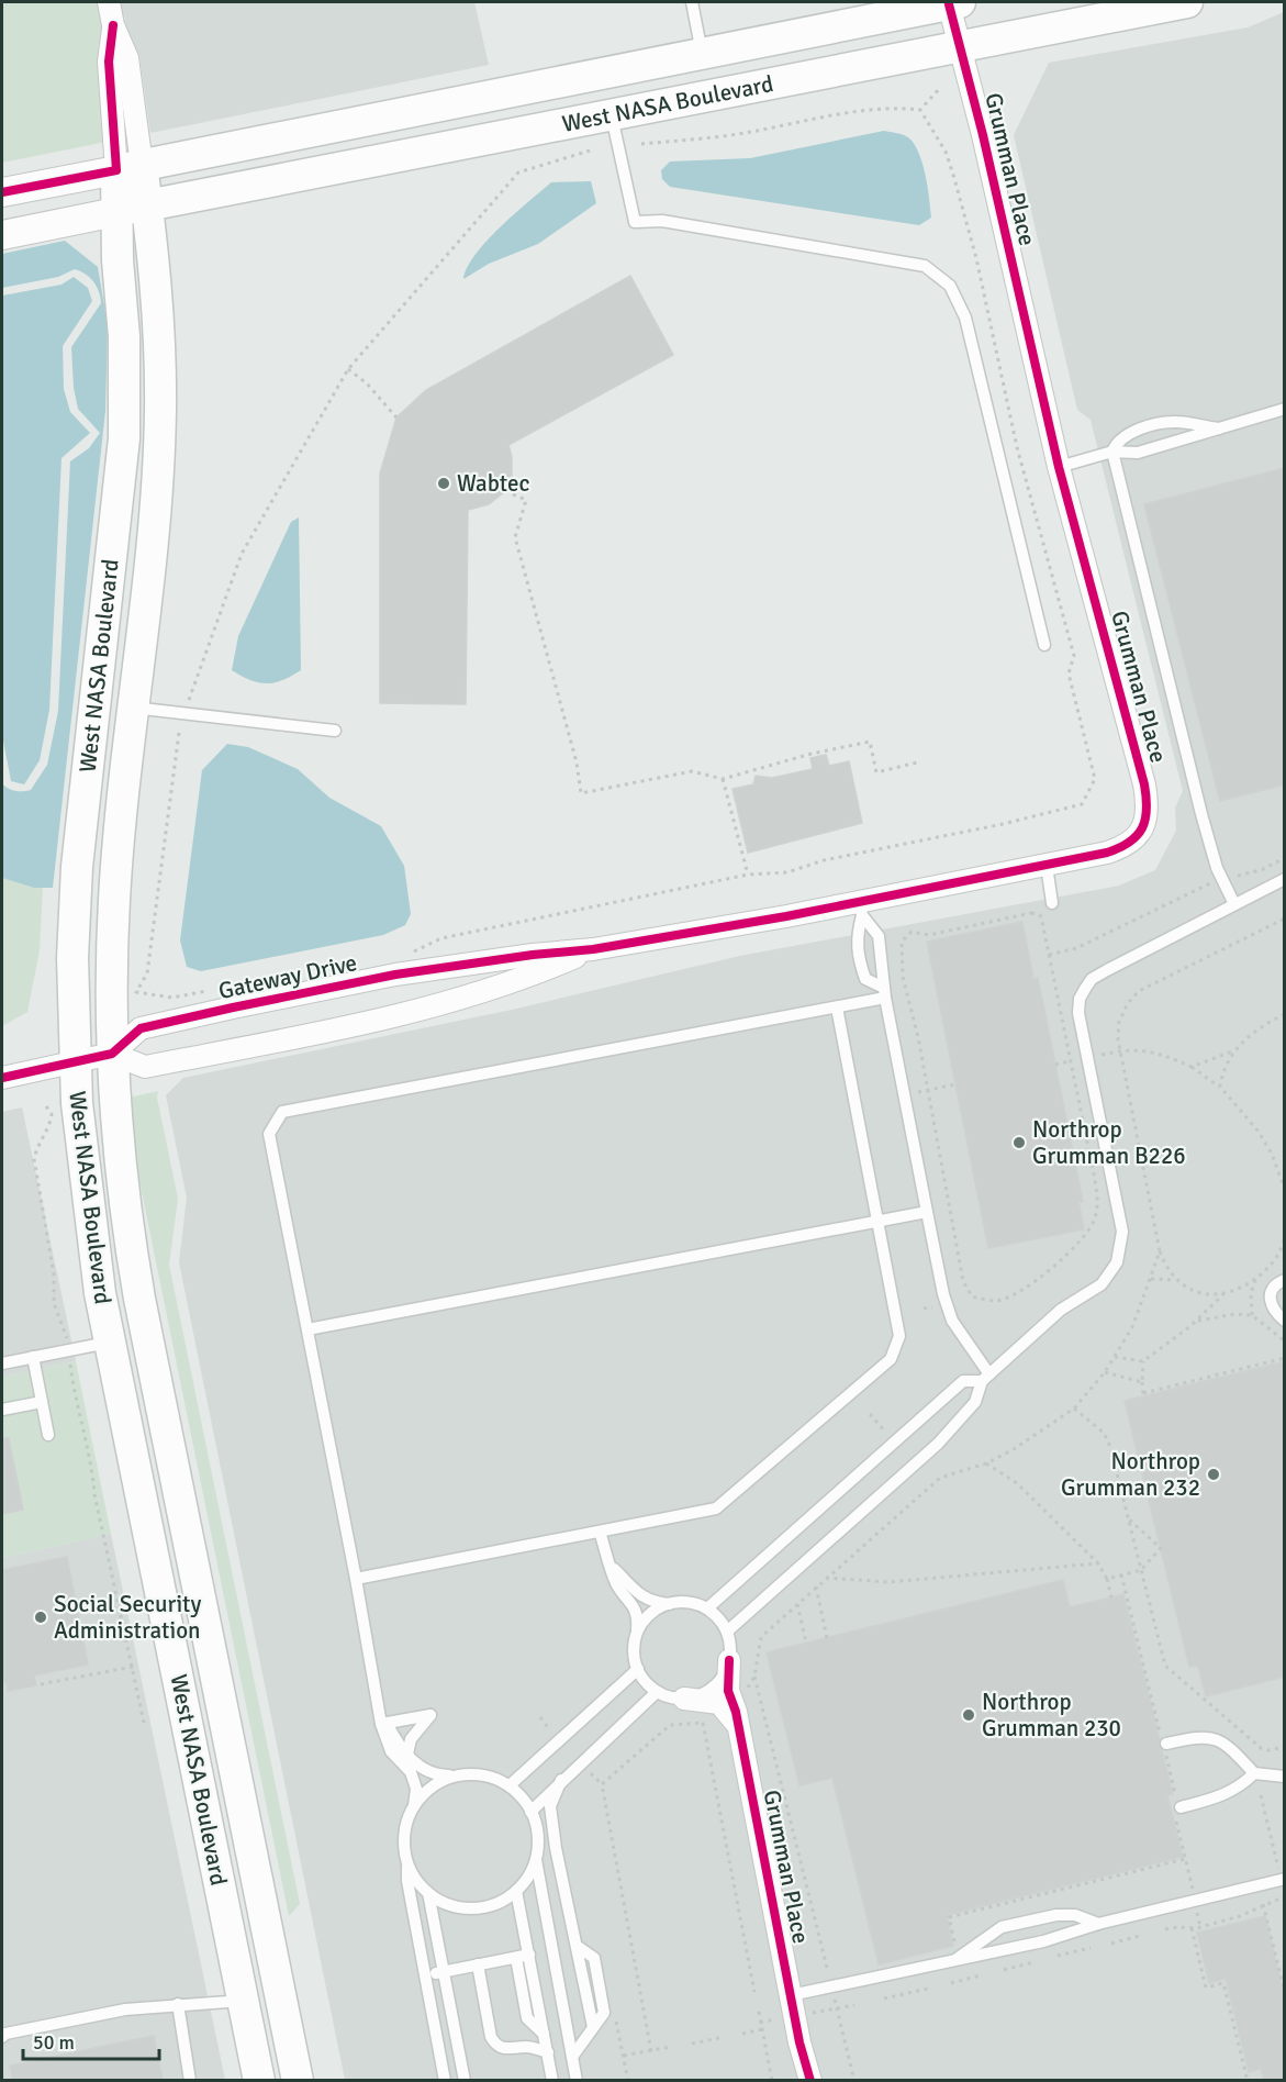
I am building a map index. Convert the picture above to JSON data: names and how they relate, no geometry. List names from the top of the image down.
{
  "streets": {
    "main road": ["West NASA Boulevard"],
    "street": ["Grumman Place", "Gateway Drive"]
  },
  "crossings": [
    ["West NASA Boulevard", "Grumman Place"],
    ["West NASA Boulevard", "Gateway Drive"],
    ["Grumman Place", "Gateway Drive"]
  ],
  "places": [
    "Wabtec",
    "Northrop Grumman B226",
    "Northrop Grumman 232",
    "Social Security Administration",
    "Northrop Grumman 230"
  ],
  "scale_bar": "50 m"
}
